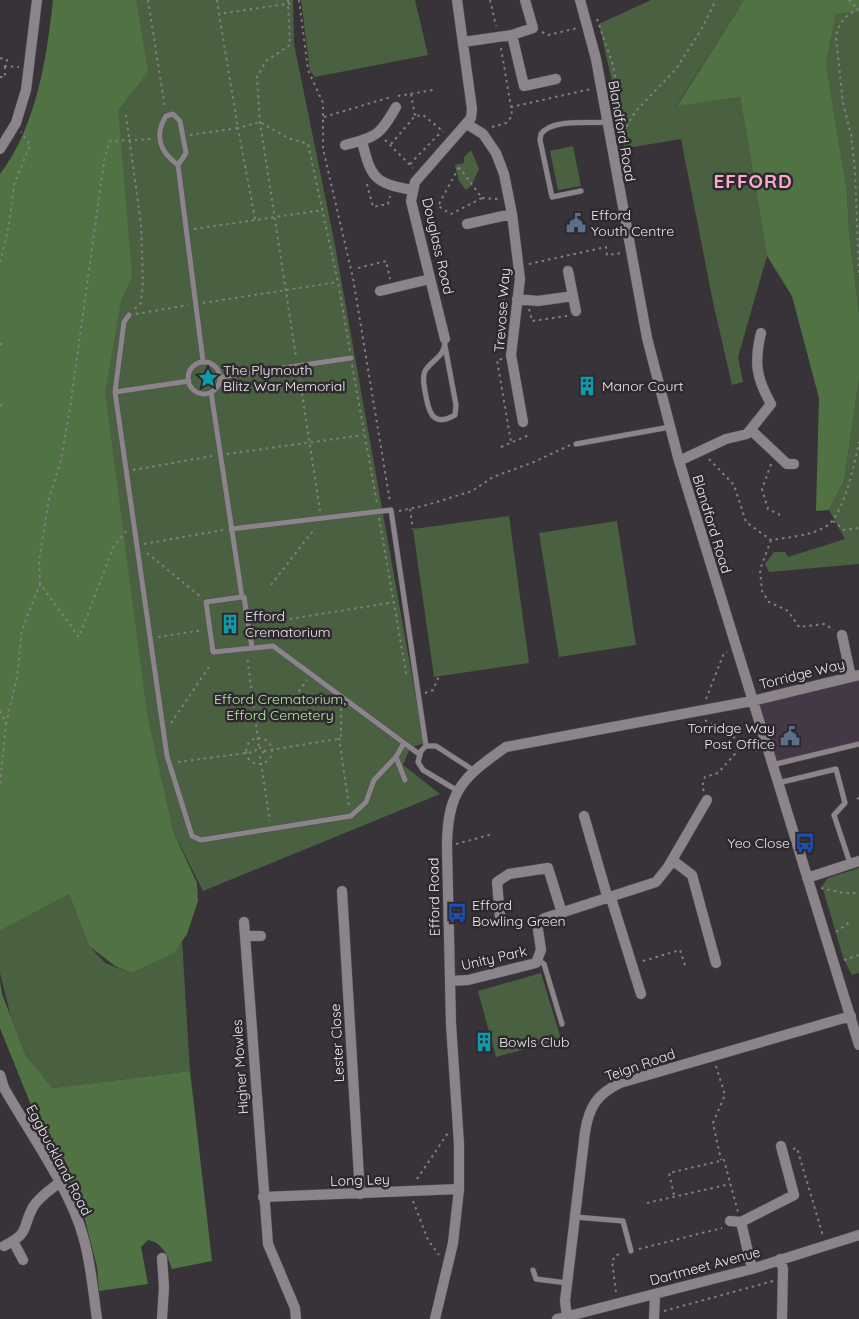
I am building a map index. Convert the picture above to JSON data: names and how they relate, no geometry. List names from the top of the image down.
{
  "streets": {
    "street": [
      "Blandford Road",
      "Douglass Road",
      "Trevose Way",
      "Torridge Way",
      "Efford Road",
      "Unity Park",
      "Lester Close",
      "Teign Road",
      "Higher Mowles",
      "Eggbuckland Road",
      "Long Ley",
      "Dartmeet Avenue"
    ]
  },
  "crossings": [
    ["Blandford Road", "Torridge Way"],
    ["Blandford Road", "Efford Road"],
    ["Blandford Road", "Teign Road"],
    ["Douglass Road", "Trevose Way"],
    ["Torridge Way", "Efford Road"],
    ["Efford Road", "Unity Park"],
    ["Efford Road", "Long Ley"],
    ["Lester Close", "Long Ley"],
    ["Teign Road", "Dartmeet Avenue"],
    ["Higher Mowles", "Long Ley"]
  ],
  "districts": ["EFFORD"],
  "parks": ["Efford Crematorium, Efford Cemetery"],
  "places": {
    "public building": ["Efford Youth Centre", "Torridge Way Post Office"],
    "place": ["The Plymouth Blitz War Memorial"],
    "building": ["Manor Court", "Efford Crematorium", "Bowls Club"],
    "bus stop": ["Yeo Close", "Efford Bowling Green"]
  }
}
